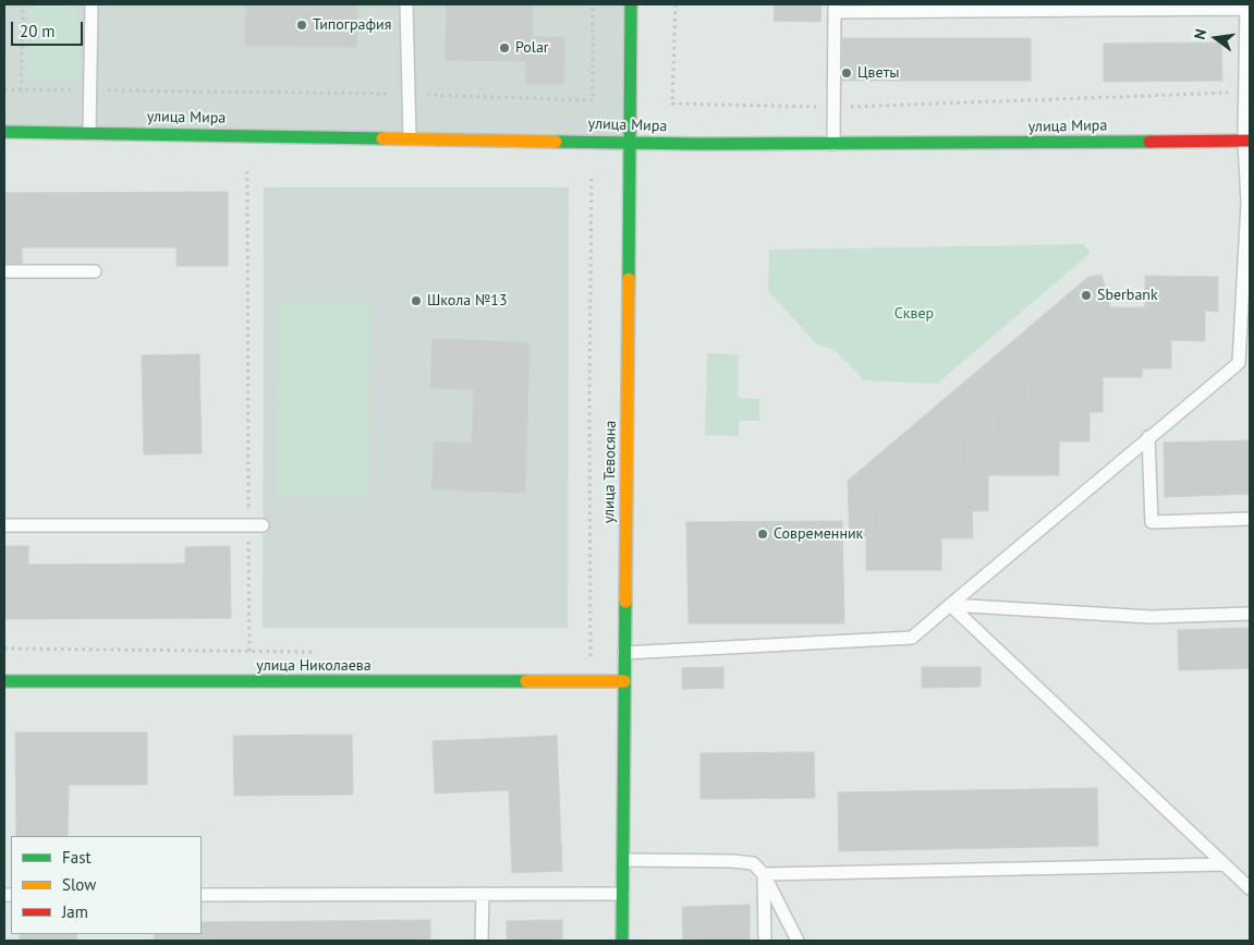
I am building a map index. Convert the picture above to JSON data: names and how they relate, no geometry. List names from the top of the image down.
{
  "streets": {
    "main road": ["улица Мира", "улица Тевосяна", "улица Николаева"]
  },
  "crossings": [
    ["улица Мира", "улица Тевосяна"],
    ["улица Тевосяна", "улица Николаева"]
  ],
  "parks": ["Сквер"],
  "places": [
    "Типография",
    "Polar",
    "Цветы",
    "Sberbank",
    "Школа №13",
    "Современник"
  ],
  "legend": ["Fast", "Slow", "Jam"],
  "scale_bar": "20 m",
  "north": "left"
}
